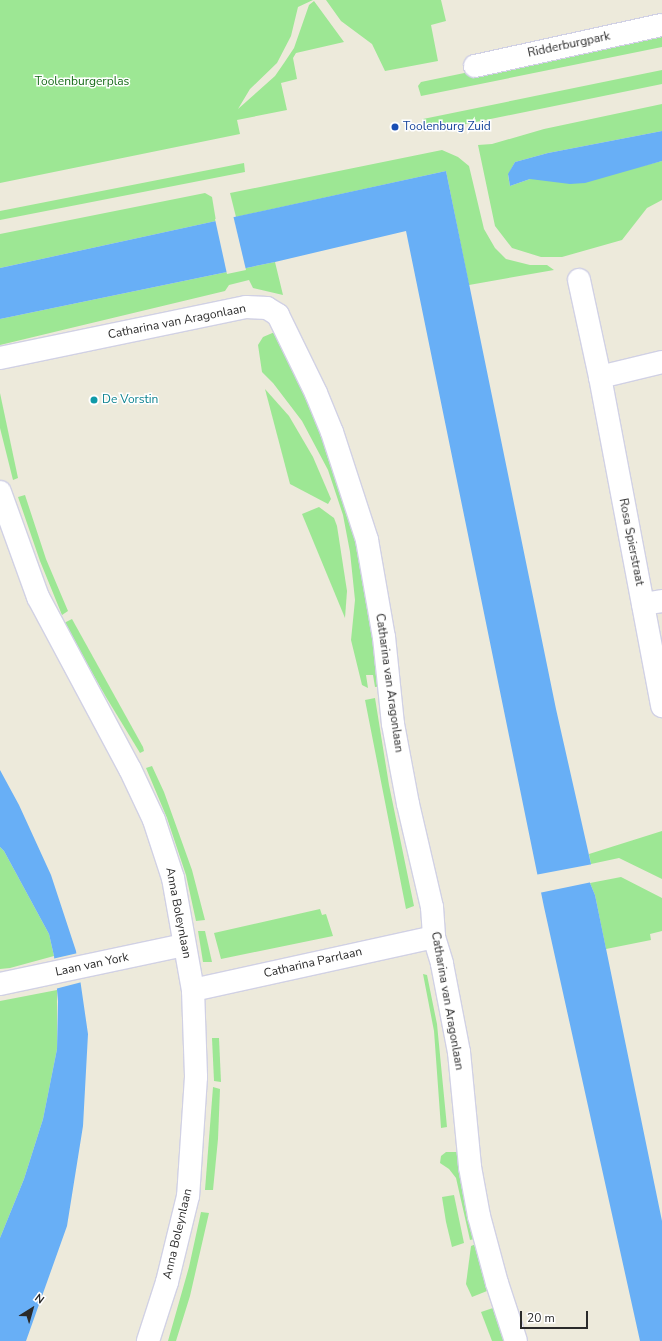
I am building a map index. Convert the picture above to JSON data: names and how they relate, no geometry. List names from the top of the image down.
{
  "streets": {
    "street": [
      "Ridderburgpark",
      "Catharina van Aragonlaan",
      "Rosa Spierstraat",
      "Anna Boleynlaan",
      "Catharina Parrlaan",
      "Laan van York"
    ]
  },
  "crossings": [
    ["Catharina van Aragonlaan", "Catharina Parrlaan"],
    ["Anna Boleynlaan", "Catharina Parrlaan"],
    ["Anna Boleynlaan", "Laan van York"]
  ],
  "parks": ["Toolenburgerplas"],
  "places": ["Toolenburg Zuid", "De Vorstin"],
  "scale_bar": "20 m",
  "north": "top right"
}
